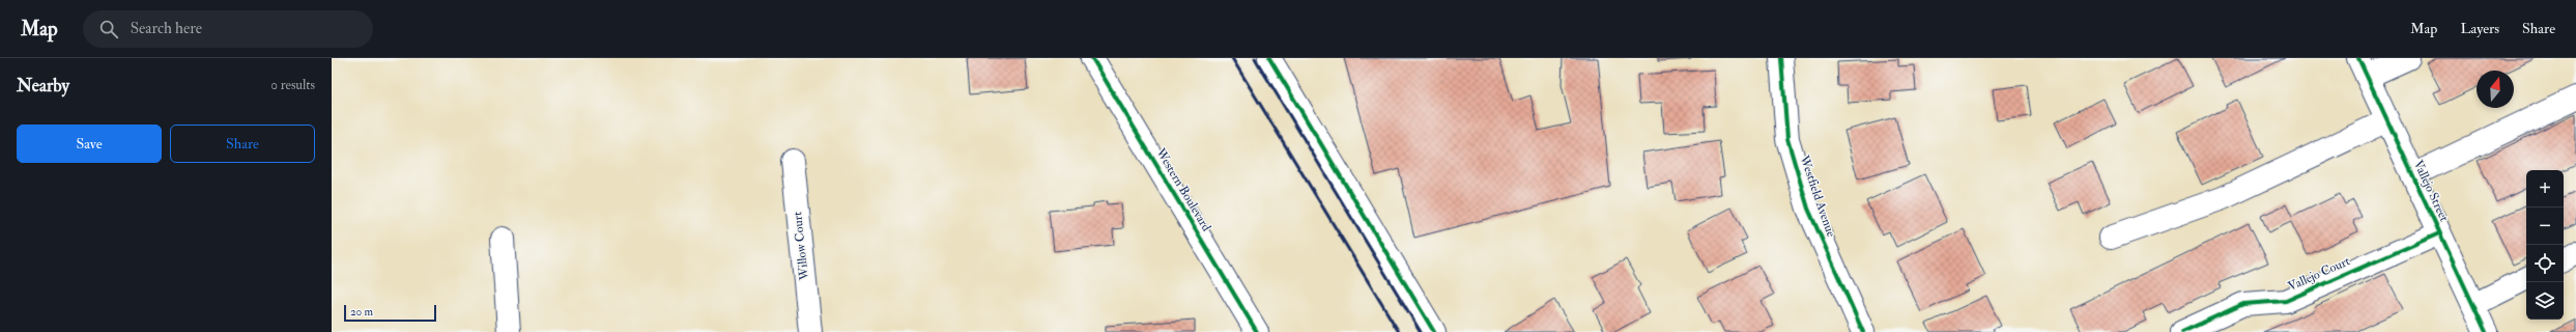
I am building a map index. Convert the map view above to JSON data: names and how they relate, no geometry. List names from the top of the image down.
{
  "streets": {
    "street": [
      "Western Boulevard",
      "Vallejo Street",
      "Westfield Avenue",
      "Willow Court",
      "Vallejo Court"
    ]
  },
  "crossings": [
    ["Vallejo Street", "Vallejo Court"]
  ],
  "scale_bar": "20 m",
  "north": "top",
  "page": {
    "header": "Map",
    "search": "Search here",
    "nav": ["Map", "Layers", "Share"],
    "heading": ["Nearby", "0 results"],
    "buttons": ["Save", "Share"],
    "map_buttons": ["+", "−"],
    "scale": "20 m"
  }
}
